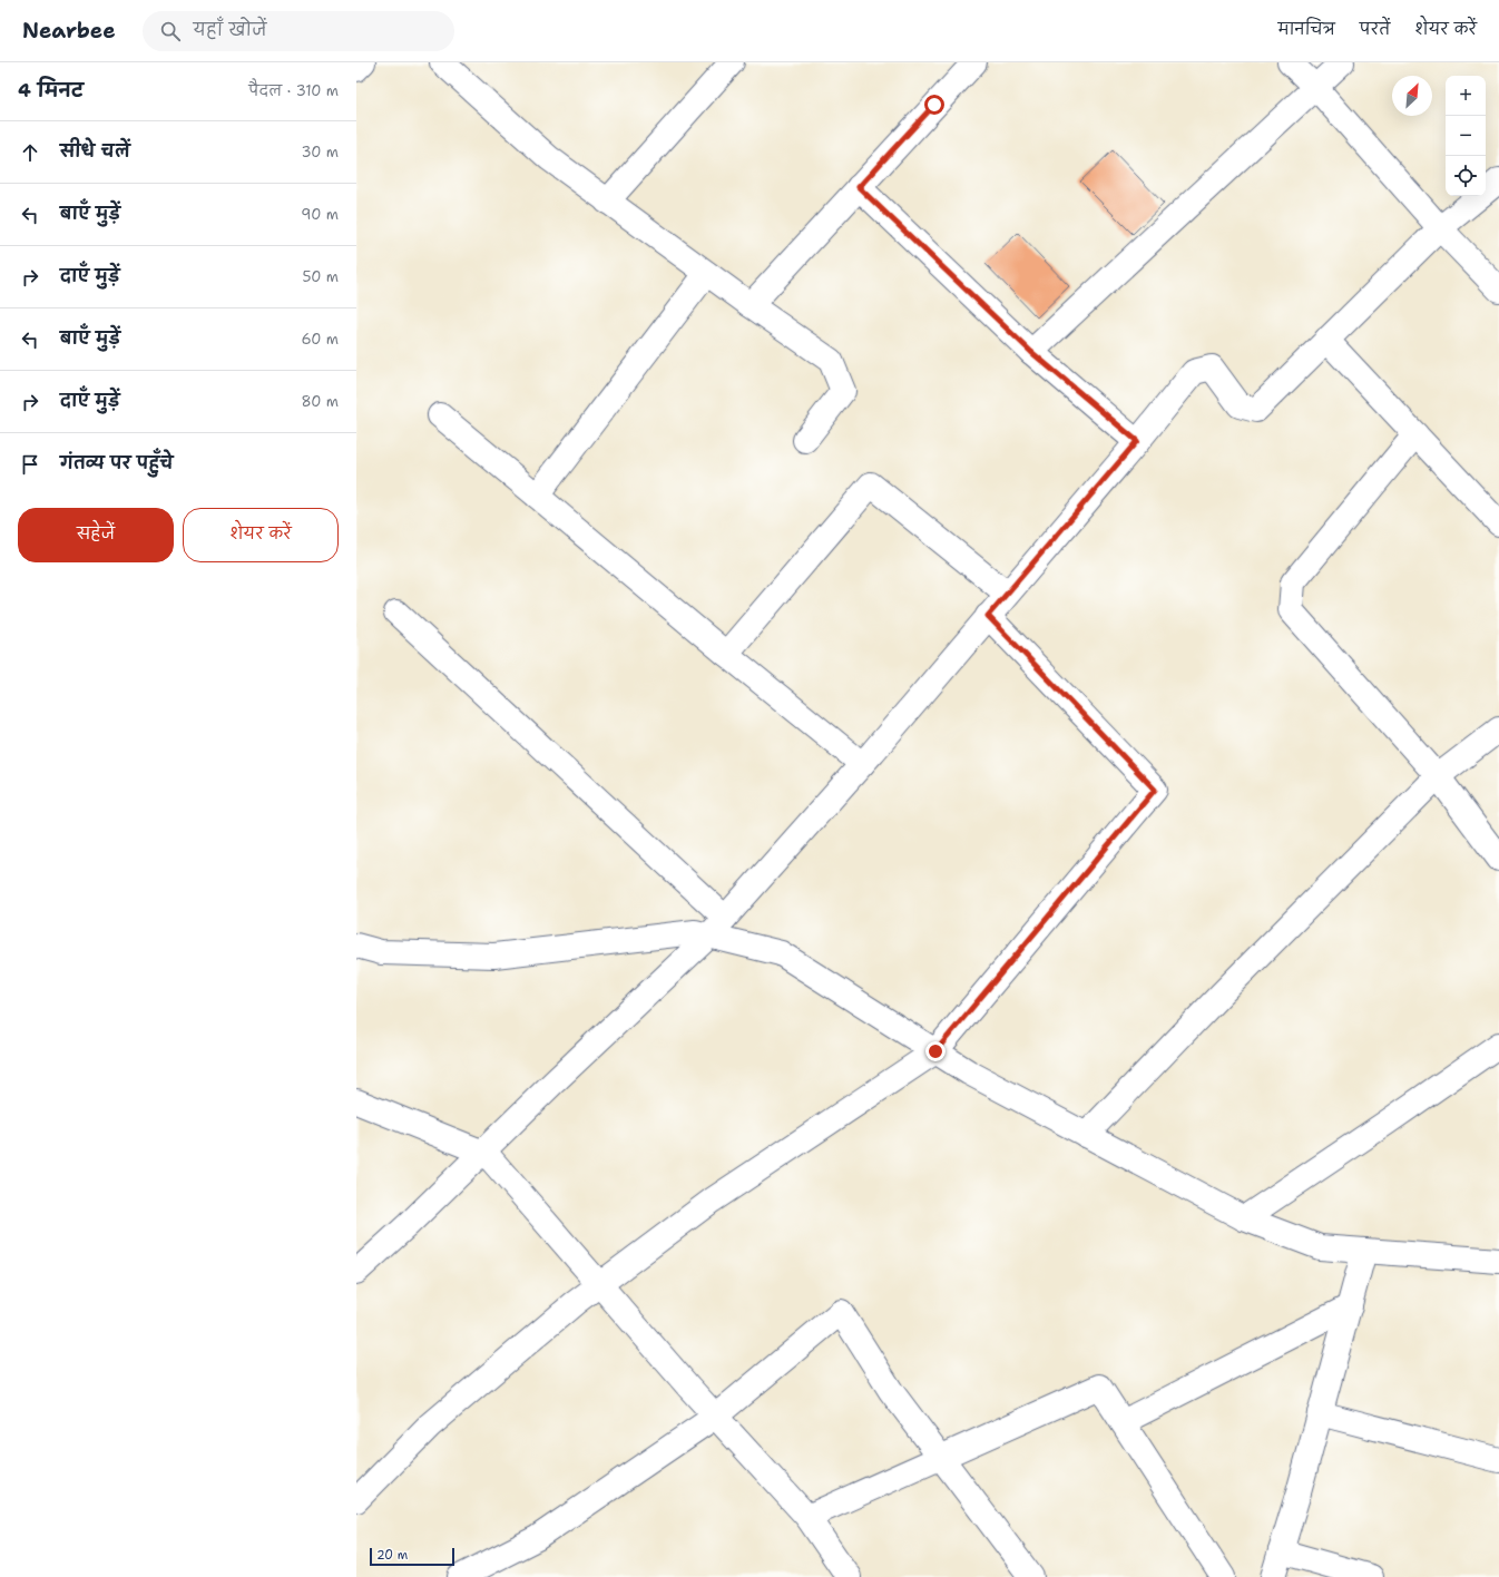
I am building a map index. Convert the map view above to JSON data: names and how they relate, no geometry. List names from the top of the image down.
{
  "scale_bar": "20 m",
  "north": "top right",
  "page": {
    "header": "Nearbee",
    "search": "यहाँ खोजें",
    "nav": ["मानचित्र", "परतें", "शेयर करें"],
    "heading": ["4 मिनट", "पैदल · 310 m"],
    "map_buttons": ["+", "−"],
    "list": [
      ["सीधे चलें", "30 m"],
      ["बाएँ मुड़ें", "90 m"],
      ["दाएँ मुड़ें", "50 m"],
      ["बाएँ मुड़ें", "60 m"],
      ["दाएँ मुड़ें", "80 m"],
      "गंतव्य पर पहुँचे"
    ],
    "buttons": ["सहेजें", "शेयर करें"],
    "scale": "20 m"
  }
}
